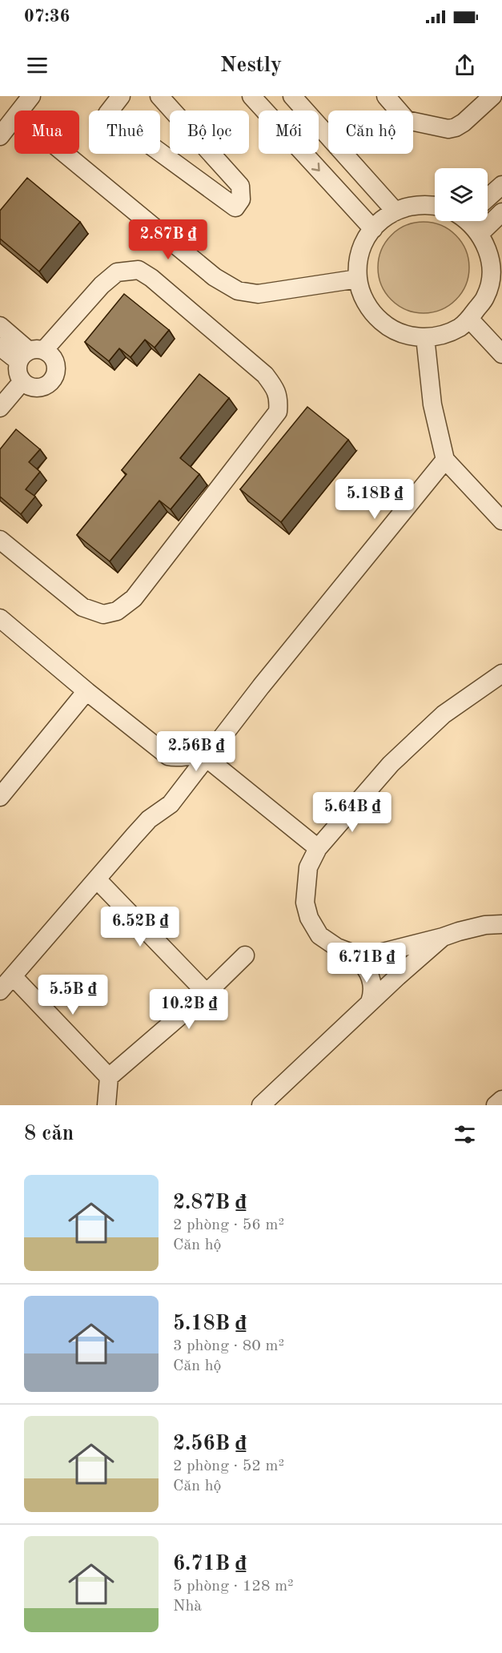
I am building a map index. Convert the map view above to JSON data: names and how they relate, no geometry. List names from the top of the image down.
{
  "page": {
    "status": "07:36",
    "header": "Nestly",
    "chip": [
      "Mua",
      "Thuê",
      "Bộ lọc",
      "Mới",
      "Căn hộ"
    ],
    "price": [
      "2.87B ₫",
      "5.18B ₫",
      "2.56B ₫",
      "5.64B ₫",
      "6.52B ₫",
      "6.71B ₫",
      "5.5B ₫",
      "10.2B ₫"
    ],
    "heading": "8 căn",
    "list": [
      {
        "name": "2.87B ₫",
        "note": "2 phòng · 56 m² · Căn hộ"
      },
      {
        "name": "5.18B ₫",
        "note": "3 phòng · 80 m² · Căn hộ"
      },
      {
        "name": "2.56B ₫",
        "note": "2 phòng · 52 m² · Căn hộ"
      },
      {
        "name": "6.71B ₫",
        "note": "5 phòng · 128 m² · Nhà"
      }
    ]
  }
}
